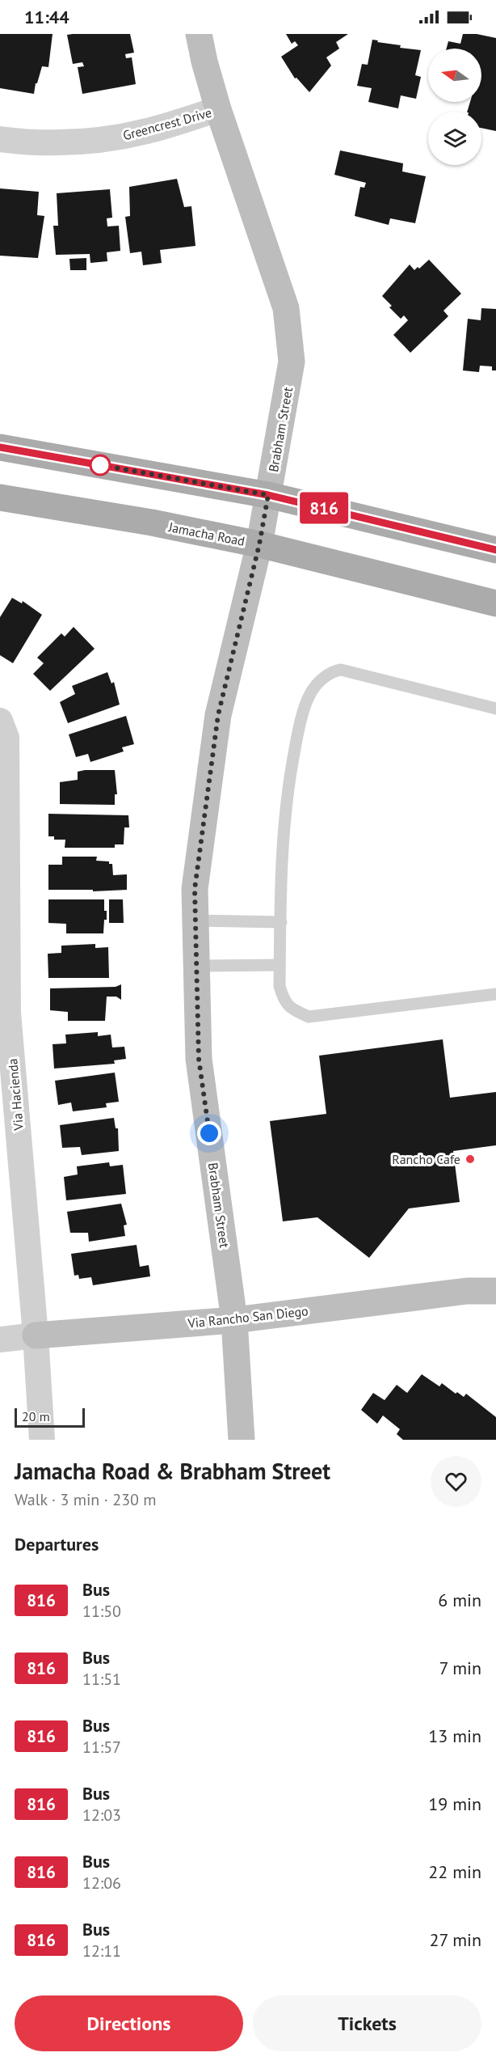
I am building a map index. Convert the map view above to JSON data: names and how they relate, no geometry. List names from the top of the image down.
{
  "streets": {
    "main road": ["Brabham Street", "Jamacha Road", "Via Rancho San Diego"],
    "street": ["Greencrest Drive", "Via Hacienda"]
  },
  "crossings": [
    ["Greencrest Drive", "Brabham Street"],
    ["Brabham Street", "Jamacha Road"],
    ["Brabham Street", "Via Rancho San Diego"],
    ["Via Hacienda", "Via Rancho San Diego"]
  ],
  "places": ["Rancho Cafe"],
  "lines": ["bus line 816"],
  "scale_bar": "20 m",
  "north": "left",
  "page": {
    "status": "11:44",
    "on_map": "816",
    "scale": "20 m",
    "heading": [
      ["Jamacha Road & Brabham Street", "Walk · 3 min · 230 m"],
      "Departures"
    ],
    "list": [
      {
        "mark": "816",
        "name": "Bus",
        "note": "11:50",
        "value": "6 min"
      },
      {
        "mark": "816",
        "name": "Bus",
        "note": "11:51",
        "value": "7 min"
      },
      {
        "mark": "816",
        "name": "Bus",
        "note": "11:57",
        "value": "13 min"
      },
      {
        "mark": "816",
        "name": "Bus",
        "note": "12:03",
        "value": "19 min"
      },
      {
        "mark": "816",
        "name": "Bus",
        "note": "12:06",
        "value": "22 min"
      },
      {
        "mark": "816",
        "name": "Bus",
        "note": "12:11",
        "value": "27 min"
      }
    ],
    "buttons": ["Directions", "Tickets"]
  }
}
